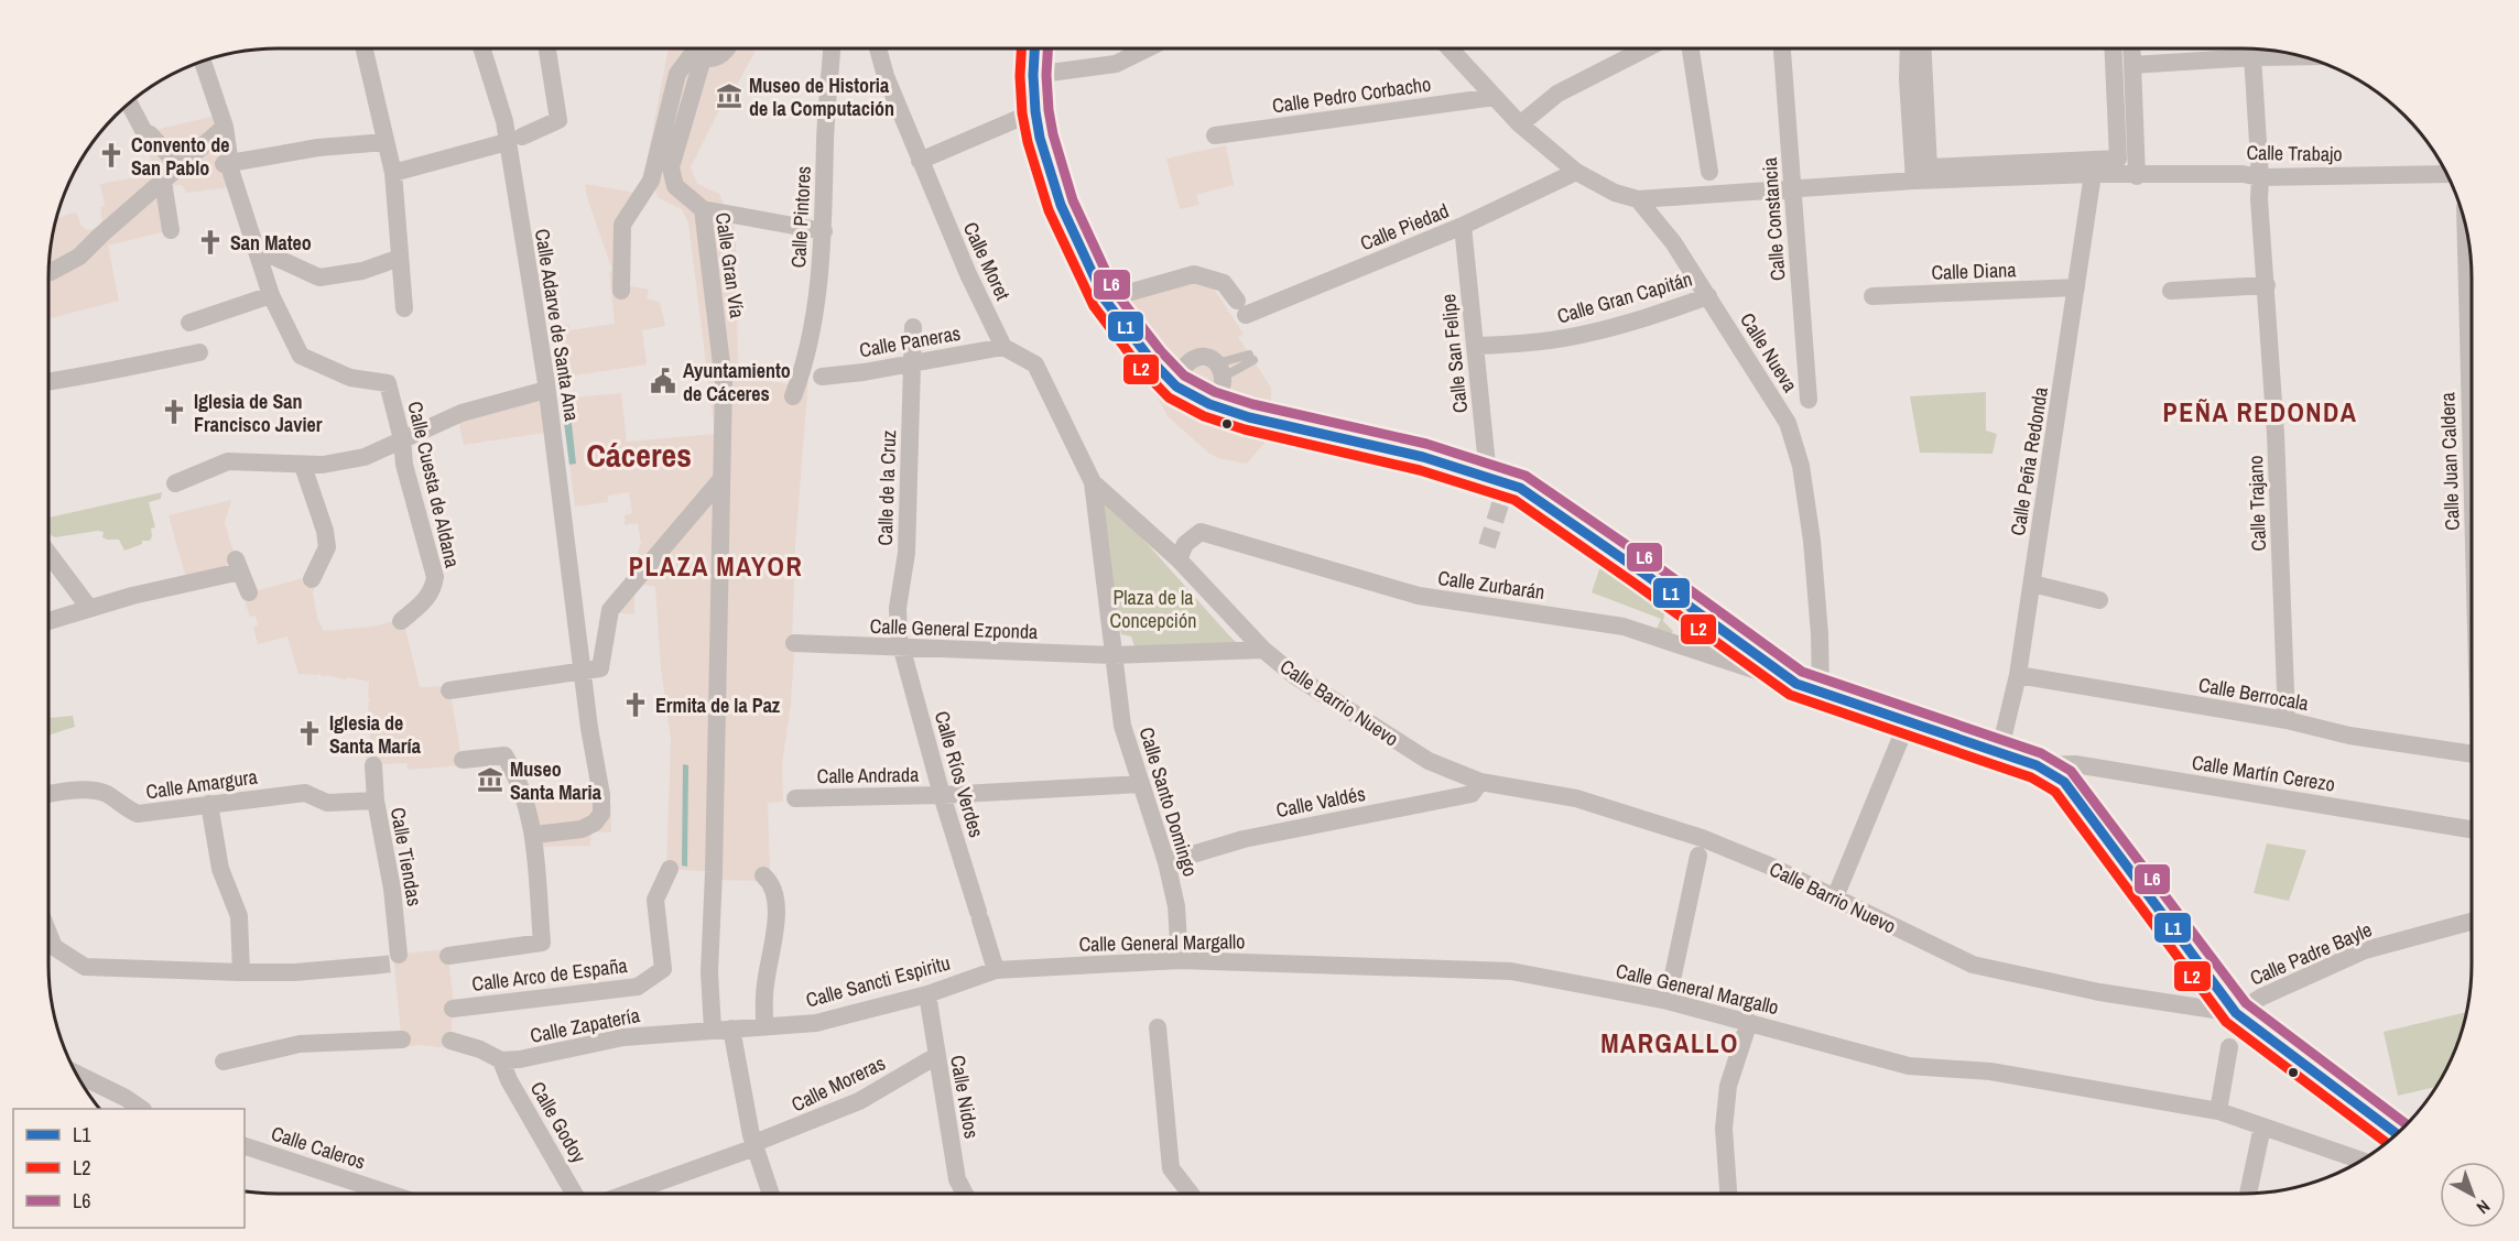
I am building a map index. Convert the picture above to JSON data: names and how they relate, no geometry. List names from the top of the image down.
{
  "streets": {
    "street": [
      "Calle Pedro Corbacho",
      "Calle Trabajo",
      "Calle Pintores",
      "Calle Constancia",
      "Calle Piedad",
      "Calle Moret",
      "Calle Gran Vía",
      "Calle Diana",
      "Calle Gran Capitán",
      "Calle Adarve de Santa Ana",
      "Calle Paneras",
      "Calle Nueva",
      "Calle San Felipe",
      "Calle Peña Redonda",
      "Calle Juan Caldera",
      "Calle Cuesta de Aldana",
      "Calle de la Cruz",
      "Calle Trajano",
      "Calle Zurbarán",
      "Calle General Ezponda",
      "Calle Berrocala",
      "Calle Barrio Nuevo",
      "Calle Martín Cerezo",
      "Calle Ríos Verdes",
      "Calle Andrada",
      "Calle Amargura",
      "Calle Santo Domingo",
      "Calle Valdés",
      "Calle Tiendas",
      "Calle General Margallo",
      "Calle Padre Bayle",
      "Calle Arco de España",
      "Calle Sancti Espiritu",
      "Calle Zapatería",
      "Calle Moreras",
      "Calle Nidos",
      "Calle Godoy",
      "Calle Caleros"
    ]
  },
  "crossings": [
    ["Calle Pedro Corbacho", "Calle Nueva"],
    ["Calle Trabajo", "Calle Constancia"],
    ["Calle Trabajo", "Calle Nueva"],
    ["Calle Trabajo", "Calle Peña Redonda"],
    ["Calle Trabajo", "Calle Trajano"],
    ["Calle Piedad", "Calle Nueva"],
    ["Calle Piedad", "Calle San Felipe"],
    ["Calle Moret", "Calle Paneras"],
    ["Calle Gran Vía", "Calle Zapatería"],
    ["Calle Diana", "Calle Peña Redonda"],
    ["Calle Gran Capitán", "Calle Nueva"],
    ["Calle Gran Capitán", "Calle San Felipe"],
    ["Calle Paneras", "Calle de la Cruz"],
    ["Calle Peña Redonda", "Calle Berrocala"],
    ["Calle de la Cruz", "Calle General Ezponda"],
    ["Calle de la Cruz", "Calle Ríos Verdes"],
    ["Calle Trajano", "Calle Berrocala"],
    ["Calle General Ezponda", "Calle Ríos Verdes"],
    ["Calle General Ezponda", "Calle Santo Domingo"],
    ["Calle Barrio Nuevo", "Calle Valdés"],
    ["Calle Barrio Nuevo", "Calle Padre Bayle"],
    ["Calle Ríos Verdes", "Calle Andrada"],
    ["Calle Ríos Verdes", "Calle General Margallo"],
    ["Calle Ríos Verdes", "Calle Sancti Espiritu"],
    ["Calle Andrada", "Calle Santo Domingo"],
    ["Calle Amargura", "Calle Tiendas"],
    ["Calle Santo Domingo", "Calle Valdés"],
    ["Calle Santo Domingo", "Calle General Margallo"],
    ["Calle General Margallo", "Calle Sancti Espiritu"],
    ["Calle Sancti Espiritu", "Calle Zapatería"],
    ["Calle Sancti Espiritu", "Calle Nidos"],
    ["Calle Zapatería", "Calle Godoy"],
    ["Calle Moreras", "Calle Nidos"]
  ],
  "districts": [
    "PEÑA REDONDA",
    "Cáceres",
    "PLAZA MAYOR",
    "MARGALLO"
  ],
  "parks": ["Plaza de la Concepción"],
  "places": {
    "museum": ["Museo de Historia de la Computación", "Museo Santa Maria"],
    "church": [
      "Convento de San Pablo",
      "San Mateo",
      "Iglesia de San Francisco Javier",
      "Ermita de la Paz",
      "Iglesia de Santa María"
    ],
    "public building": ["Ayuntamiento de Cáceres"]
  },
  "lines": ["transit line L1", "transit line L2", "transit line L6"],
  "legend": ["L1", "L2", "L6"],
  "north": "bottom right"
}
